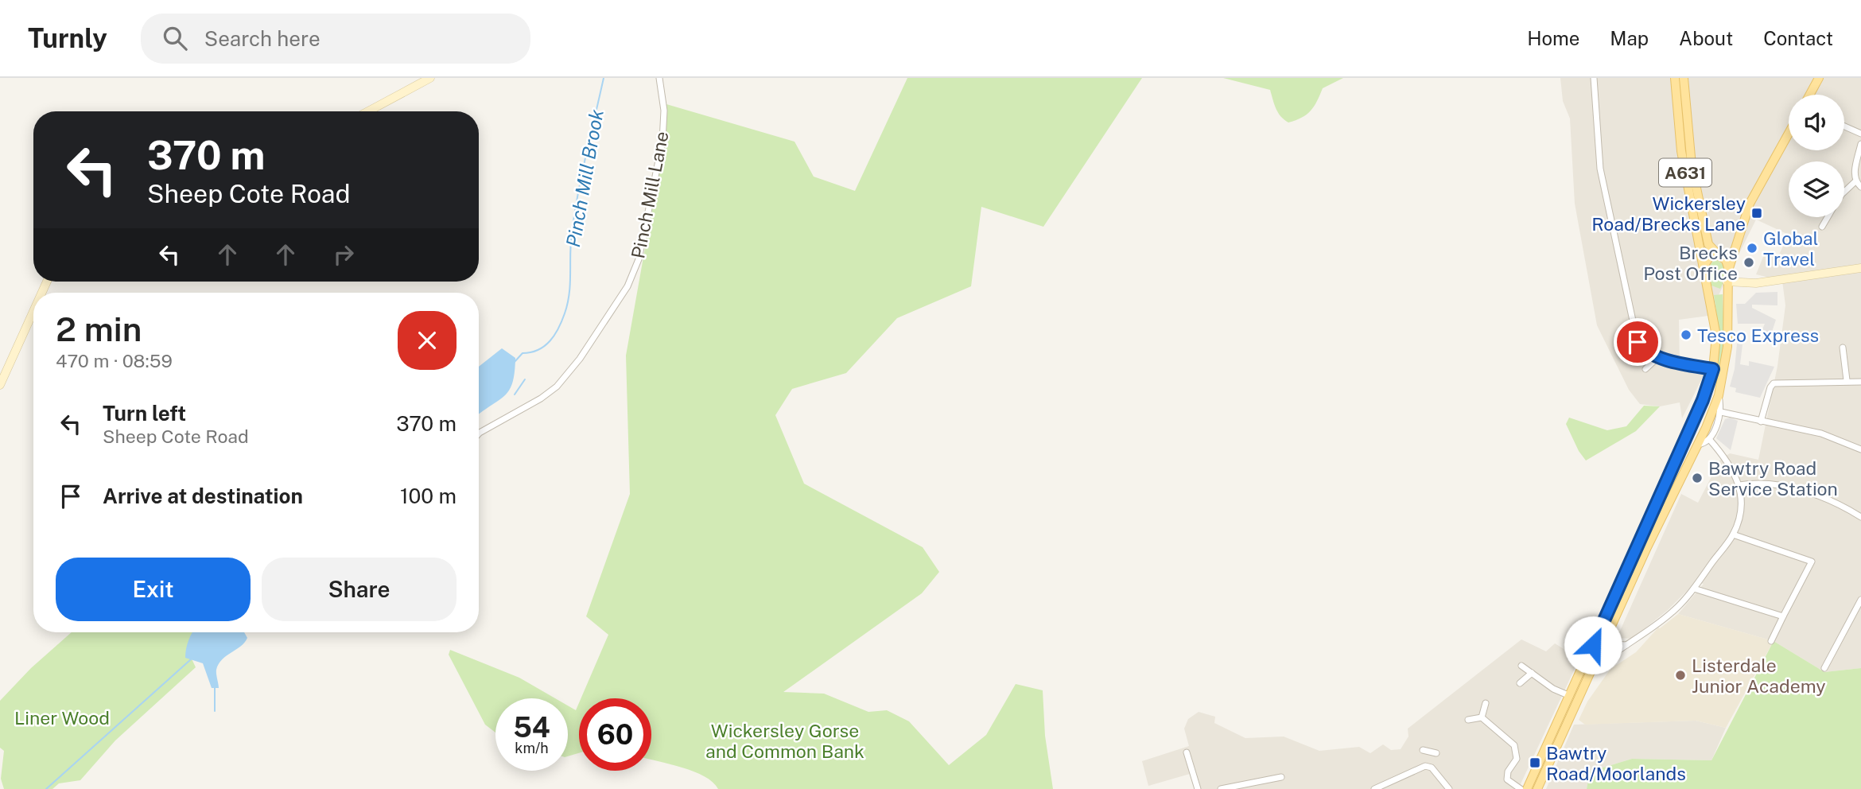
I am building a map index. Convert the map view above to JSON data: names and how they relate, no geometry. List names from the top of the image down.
{
  "streets": {
    "main road": ["A631"],
    "street": ["Pinch Mill Lane"]
  },
  "water": ["Pinch Mill Brook"],
  "parks": ["Liner Wood", "Wickersley Gorse and Common Bank"],
  "places": {
    "transit": ["Wickersley Road/Brecks Lane", "Bawtry Road/Moorlands"],
    "other": [
      "Global Travel",
      "Brecks Post Office",
      "Tesco Express",
      "Bawtry Road Service Station",
      "Listerdale Junior Academy"
    ]
  },
  "page": {
    "header": "Turnly",
    "search": "Search here",
    "nav": [
      "Home",
      "Map",
      "About",
      "Contact"
    ],
    "turn": ["370 m", "Sheep Cote Road"],
    "heading": ["2 min", "470 m · 08:59"],
    "list": [
      {
        "name": "Turn left",
        "note": "Sheep Cote Road",
        "value": "370 m"
      },
      {
        "name": "Arrive at destination",
        "value": "100 m"
      }
    ],
    "buttons": ["Exit", "Share"],
    "speed": "54 km/h",
    "limit": "60"
  }
}
